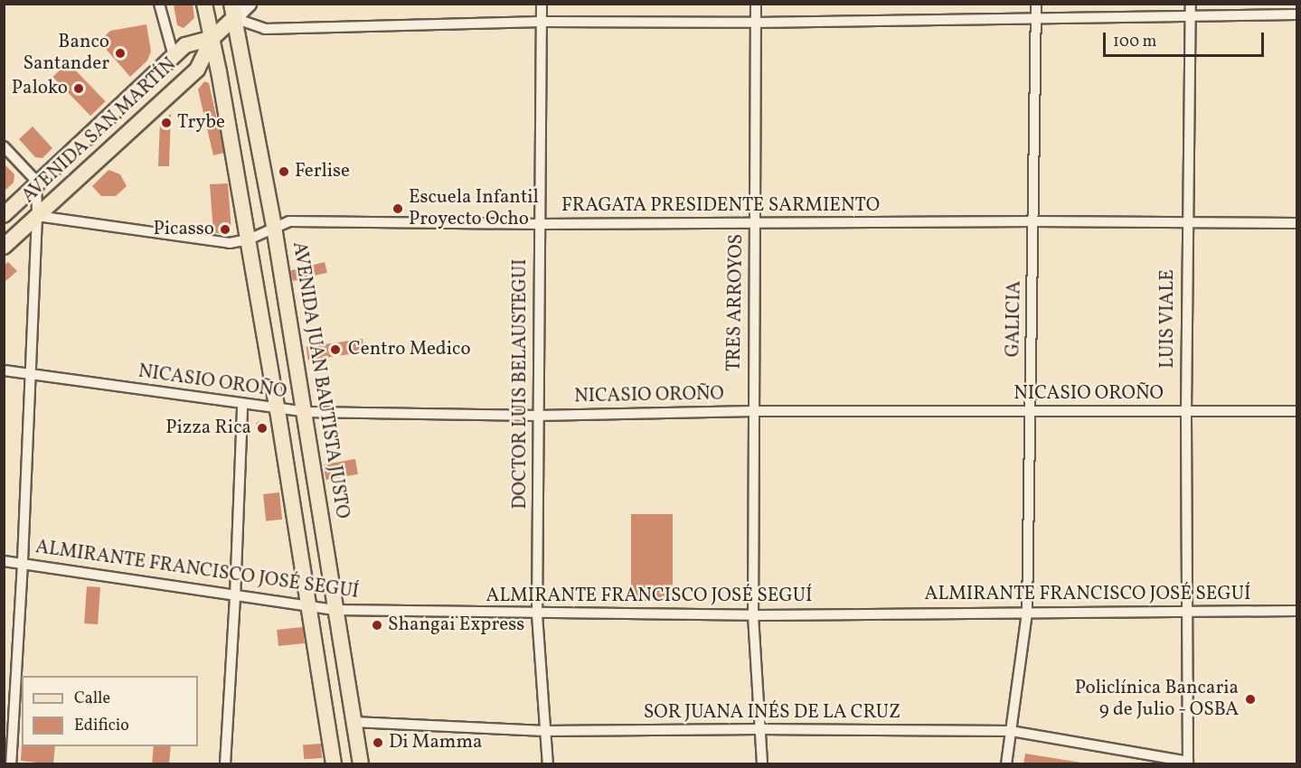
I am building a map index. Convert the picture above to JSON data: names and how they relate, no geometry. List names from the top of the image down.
{
  "streets": {
    "main road": ["AVENIDA SAN MARTÍN", "AVENIDA JUAN BAUTISTA JUSTO"],
    "street": [
      "FRAGATA PRESIDENTE SARMIENTO",
      "TRES ARROYOS",
      "GALICIA",
      "LUIS VIALE",
      "NICASIO OROÑO",
      "DOCTOR LUIS BELAUSTEGUI",
      "ALMIRANTE FRANCISCO JOSÉ SEGUÍ",
      "SOR JUANA INÉS DE LA CRUZ"
    ]
  },
  "crossings": [
    ["AVENIDA SAN MARTÍN", "FRAGATA PRESIDENTE SARMIENTO"],
    ["AVENIDA SAN MARTÍN", "AVENIDA JUAN BAUTISTA JUSTO"],
    ["FRAGATA PRESIDENTE SARMIENTO", "TRES ARROYOS"],
    ["FRAGATA PRESIDENTE SARMIENTO", "GALICIA"],
    ["FRAGATA PRESIDENTE SARMIENTO", "LUIS VIALE"],
    ["FRAGATA PRESIDENTE SARMIENTO", "AVENIDA JUAN BAUTISTA JUSTO"],
    ["FRAGATA PRESIDENTE SARMIENTO", "DOCTOR LUIS BELAUSTEGUI"],
    ["TRES ARROYOS", "NICASIO OROÑO"],
    ["TRES ARROYOS", "ALMIRANTE FRANCISCO JOSÉ SEGUÍ"],
    ["TRES ARROYOS", "SOR JUANA INÉS DE LA CRUZ"],
    ["GALICIA", "NICASIO OROÑO"],
    ["GALICIA", "ALMIRANTE FRANCISCO JOSÉ SEGUÍ"],
    ["GALICIA", "SOR JUANA INÉS DE LA CRUZ"],
    ["LUIS VIALE", "NICASIO OROÑO"],
    ["LUIS VIALE", "ALMIRANTE FRANCISCO JOSÉ SEGUÍ"],
    ["LUIS VIALE", "SOR JUANA INÉS DE LA CRUZ"],
    ["AVENIDA JUAN BAUTISTA JUSTO", "NICASIO OROÑO"],
    ["AVENIDA JUAN BAUTISTA JUSTO", "ALMIRANTE FRANCISCO JOSÉ SEGUÍ"],
    ["AVENIDA JUAN BAUTISTA JUSTO", "SOR JUANA INÉS DE LA CRUZ"],
    ["NICASIO OROÑO", "DOCTOR LUIS BELAUSTEGUI"],
    ["DOCTOR LUIS BELAUSTEGUI", "ALMIRANTE FRANCISCO JOSÉ SEGUÍ"],
    ["DOCTOR LUIS BELAUSTEGUI", "SOR JUANA INÉS DE LA CRUZ"]
  ],
  "places": [
    "Banco Santander",
    "Paloko",
    "Trybe",
    "Ferlise",
    "Escuela Infantil Proyecto Ocho",
    "Picasso",
    "Centro Medico",
    "Pizza Rica",
    "Shangai Express",
    "Policlínica Bancaria 9 de Julio - OSBA",
    "Di Mamma"
  ],
  "legend": ["Calle", "Edificio"],
  "scale_bar": "100 m"
}
